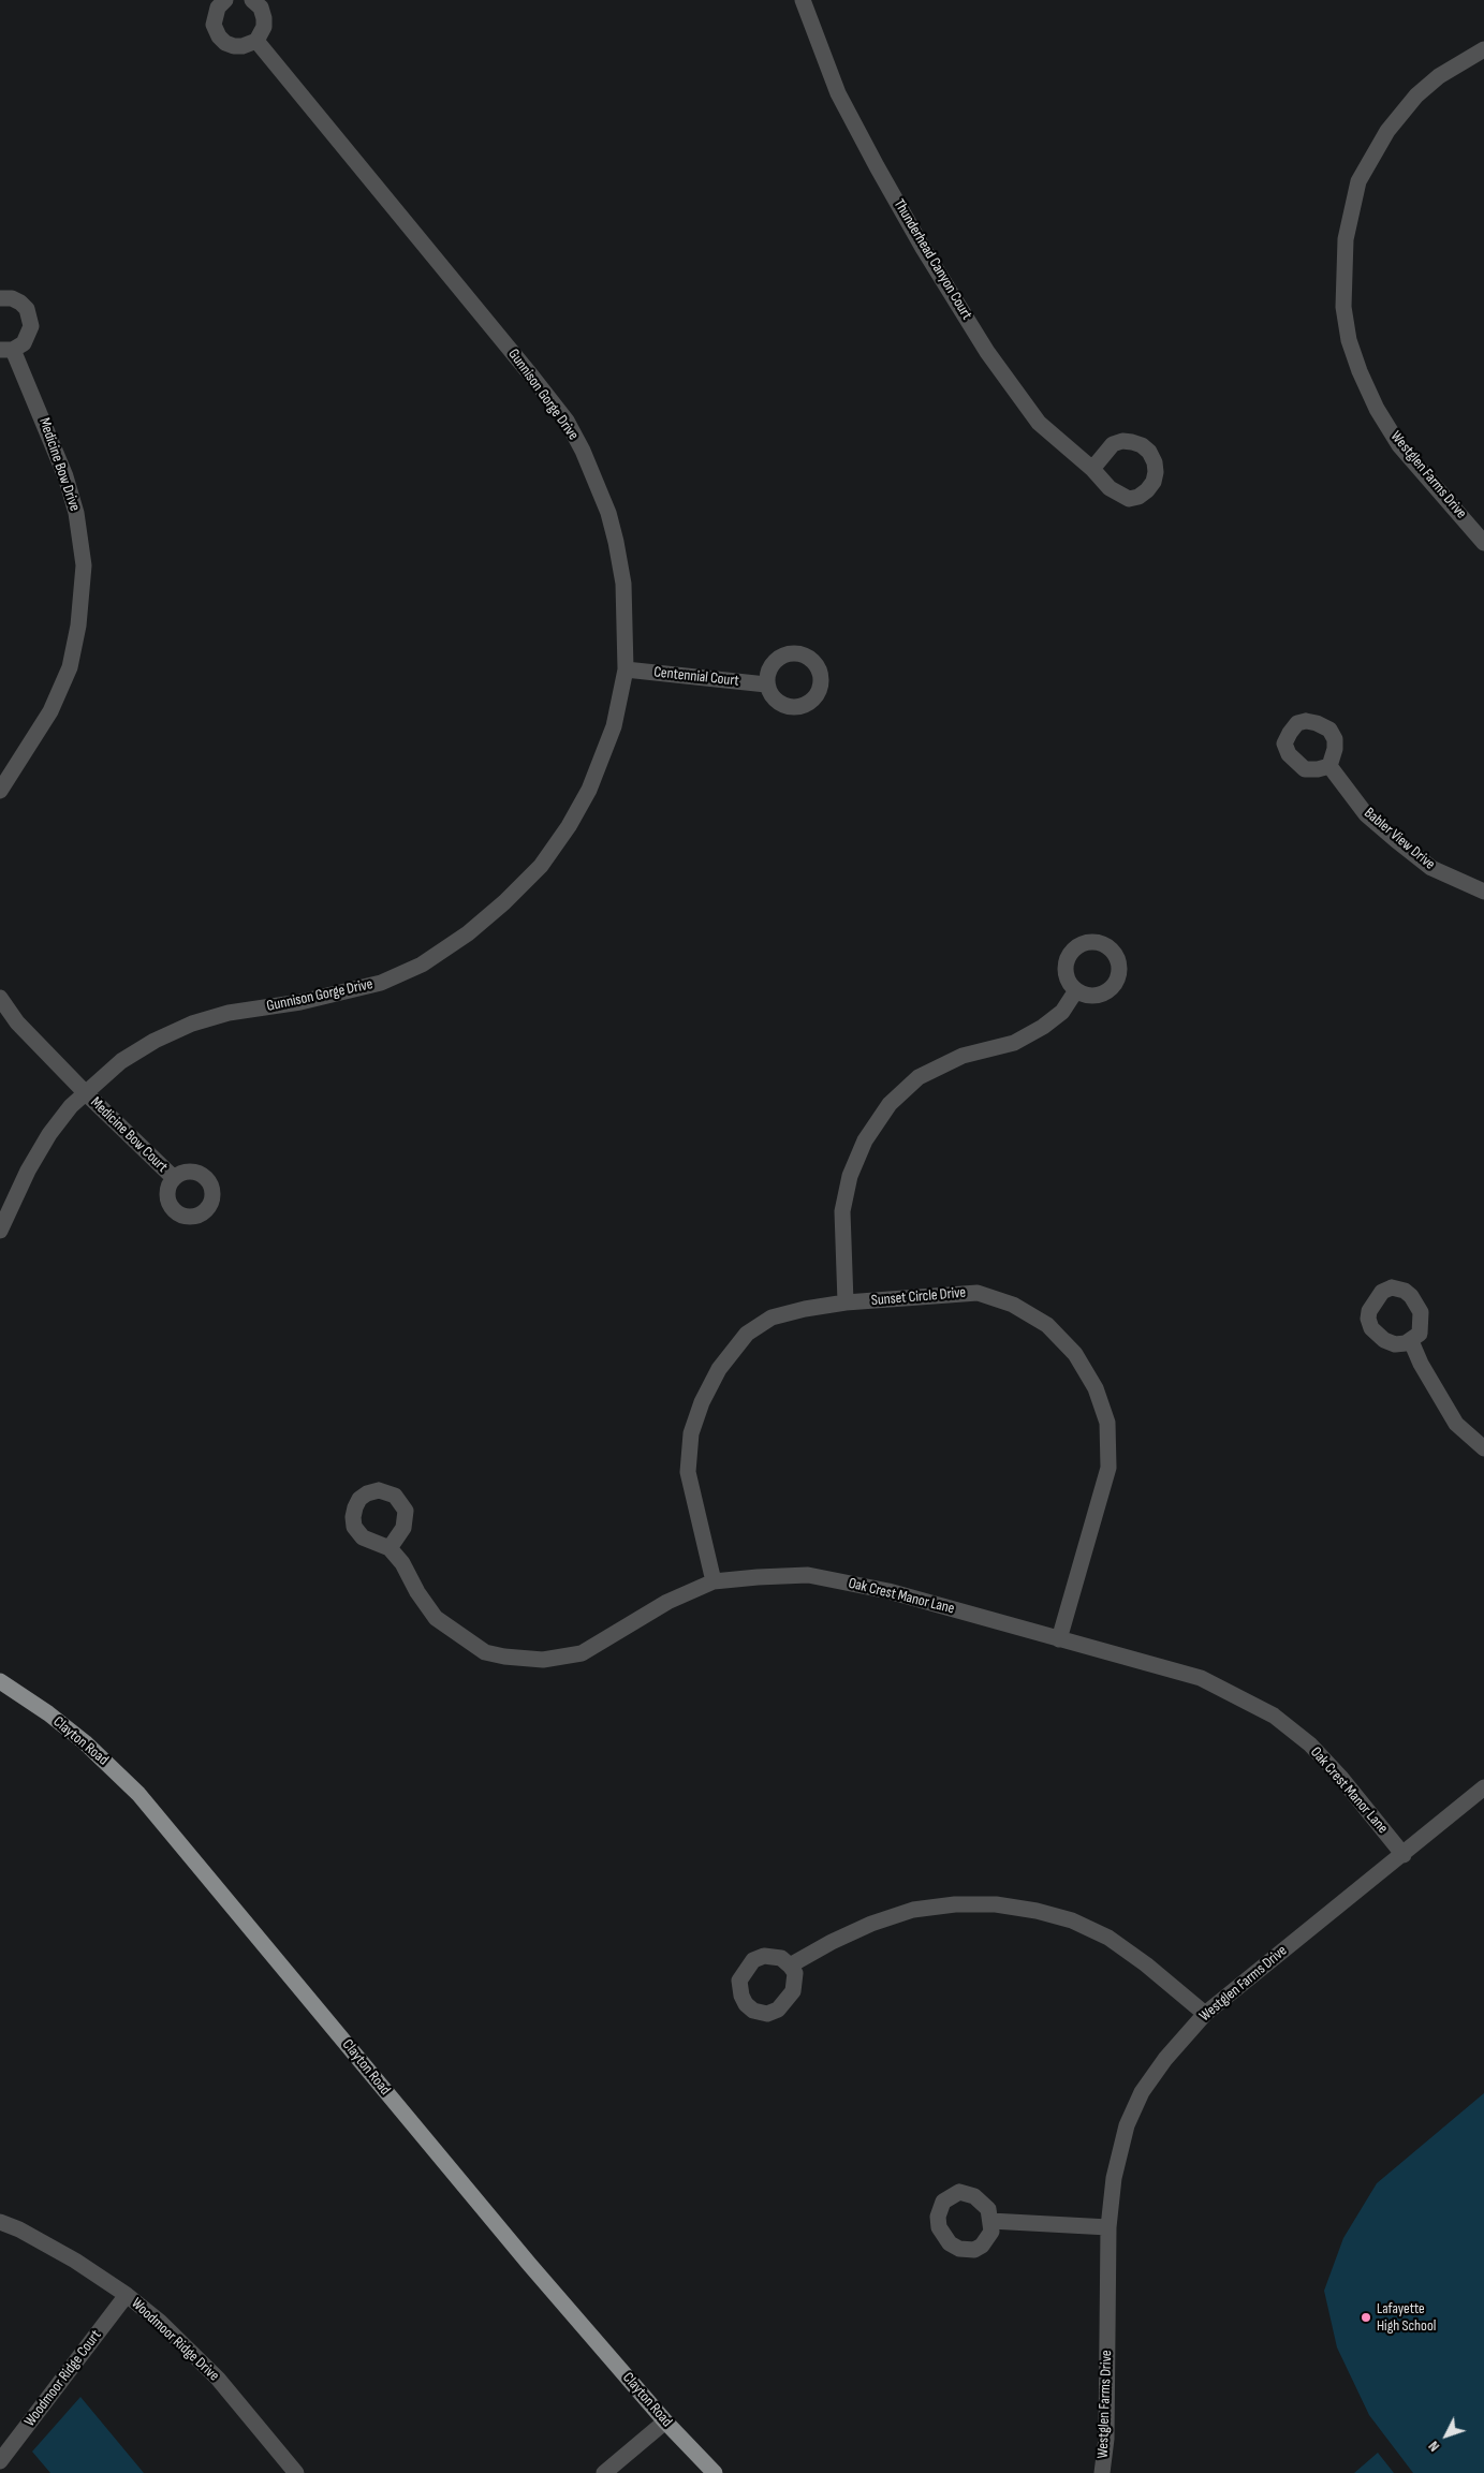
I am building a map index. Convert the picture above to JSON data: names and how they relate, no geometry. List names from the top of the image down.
{
  "streets": {
    "main road": ["Clayton Road"],
    "street": [
      "Thunderhead Canyon Court",
      "Gunnison Gorge Drive",
      "Medicine Bow Drive",
      "Westglen Farms Drive",
      "Centennial Court",
      "Babler View Drive",
      "Medicine Bow Court",
      "Sunset Circle Drive",
      "Oak Crest Manor Lane",
      "Woodmoor Ridge Drive",
      "Woodmoor Ridge Court"
    ]
  },
  "crossings": [
    ["Gunnison Gorge Drive", "Centennial Court"],
    ["Gunnison Gorge Drive", "Medicine Bow Court"],
    ["Westglen Farms Drive", "Oak Crest Manor Lane"],
    ["Sunset Circle Drive", "Oak Crest Manor Lane"],
    ["Woodmoor Ridge Drive", "Woodmoor Ridge Court"]
  ],
  "places": ["Lafayette High School"],
  "north": "bottom left"
}
